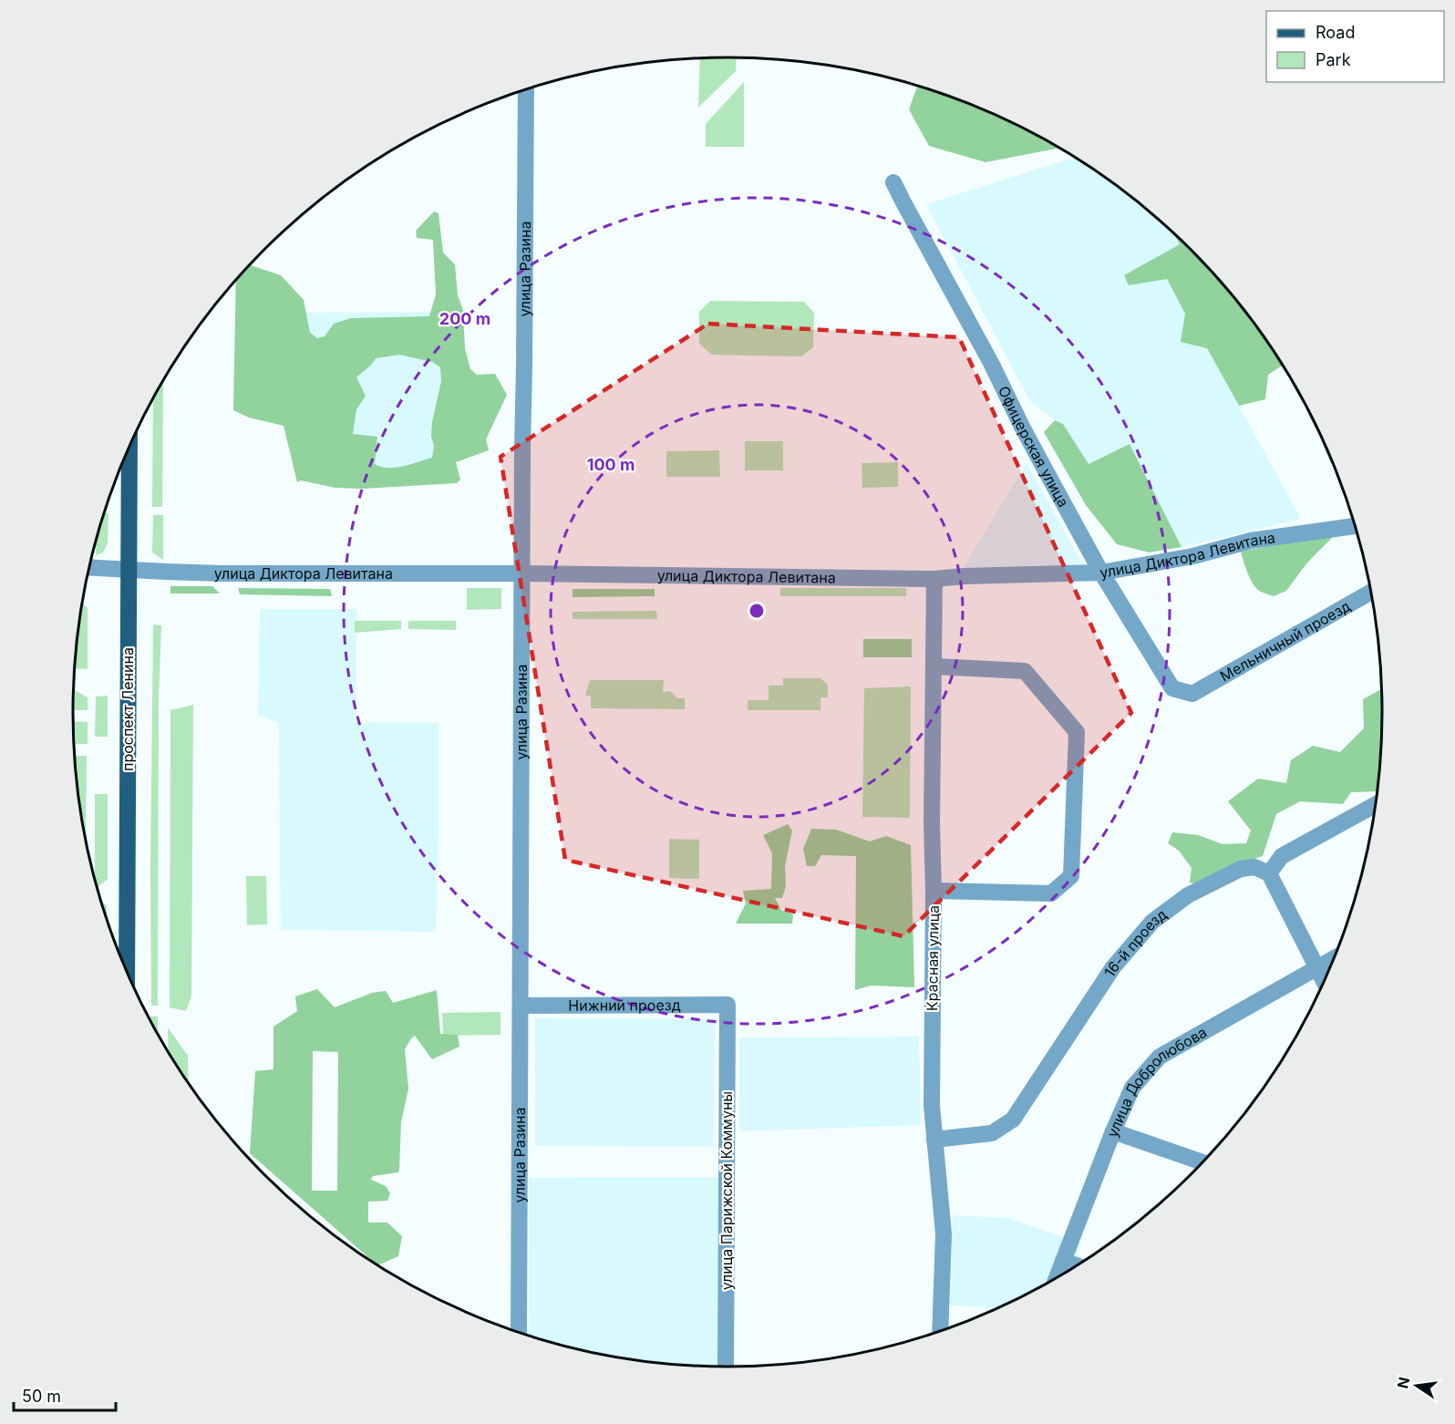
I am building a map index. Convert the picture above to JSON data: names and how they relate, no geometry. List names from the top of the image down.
{
  "streets": {
    "main road": ["проспект Ленина"],
    "street": [
      "улица Разина",
      "Офицерская улица",
      "улица Диктора Левитана",
      "Мельничный проезд",
      "16-й проезд",
      "Красная улица",
      "Нижний проезд",
      "улица Добролюбова",
      "улица Парижской Коммуны"
    ]
  },
  "crossings": [
    ["улица Разина", "улица Диктора Левитана"],
    ["улица Разина", "Нижний проезд"],
    ["Офицерская улица", "улица Диктора Левитана"],
    ["Офицерская улица", "Мельничный проезд"],
    ["улица Диктора Левитана", "проспект Ленина"],
    ["улица Диктора Левитана", "Красная улица"],
    ["16-й проезд", "Красная улица"],
    ["Нижний проезд", "улица Парижской Коммуны"]
  ],
  "legend": ["Road", "Park"],
  "scale_bar": "50 m",
  "north": "left",
  "rings": ["200 m", "100 m"]
}
